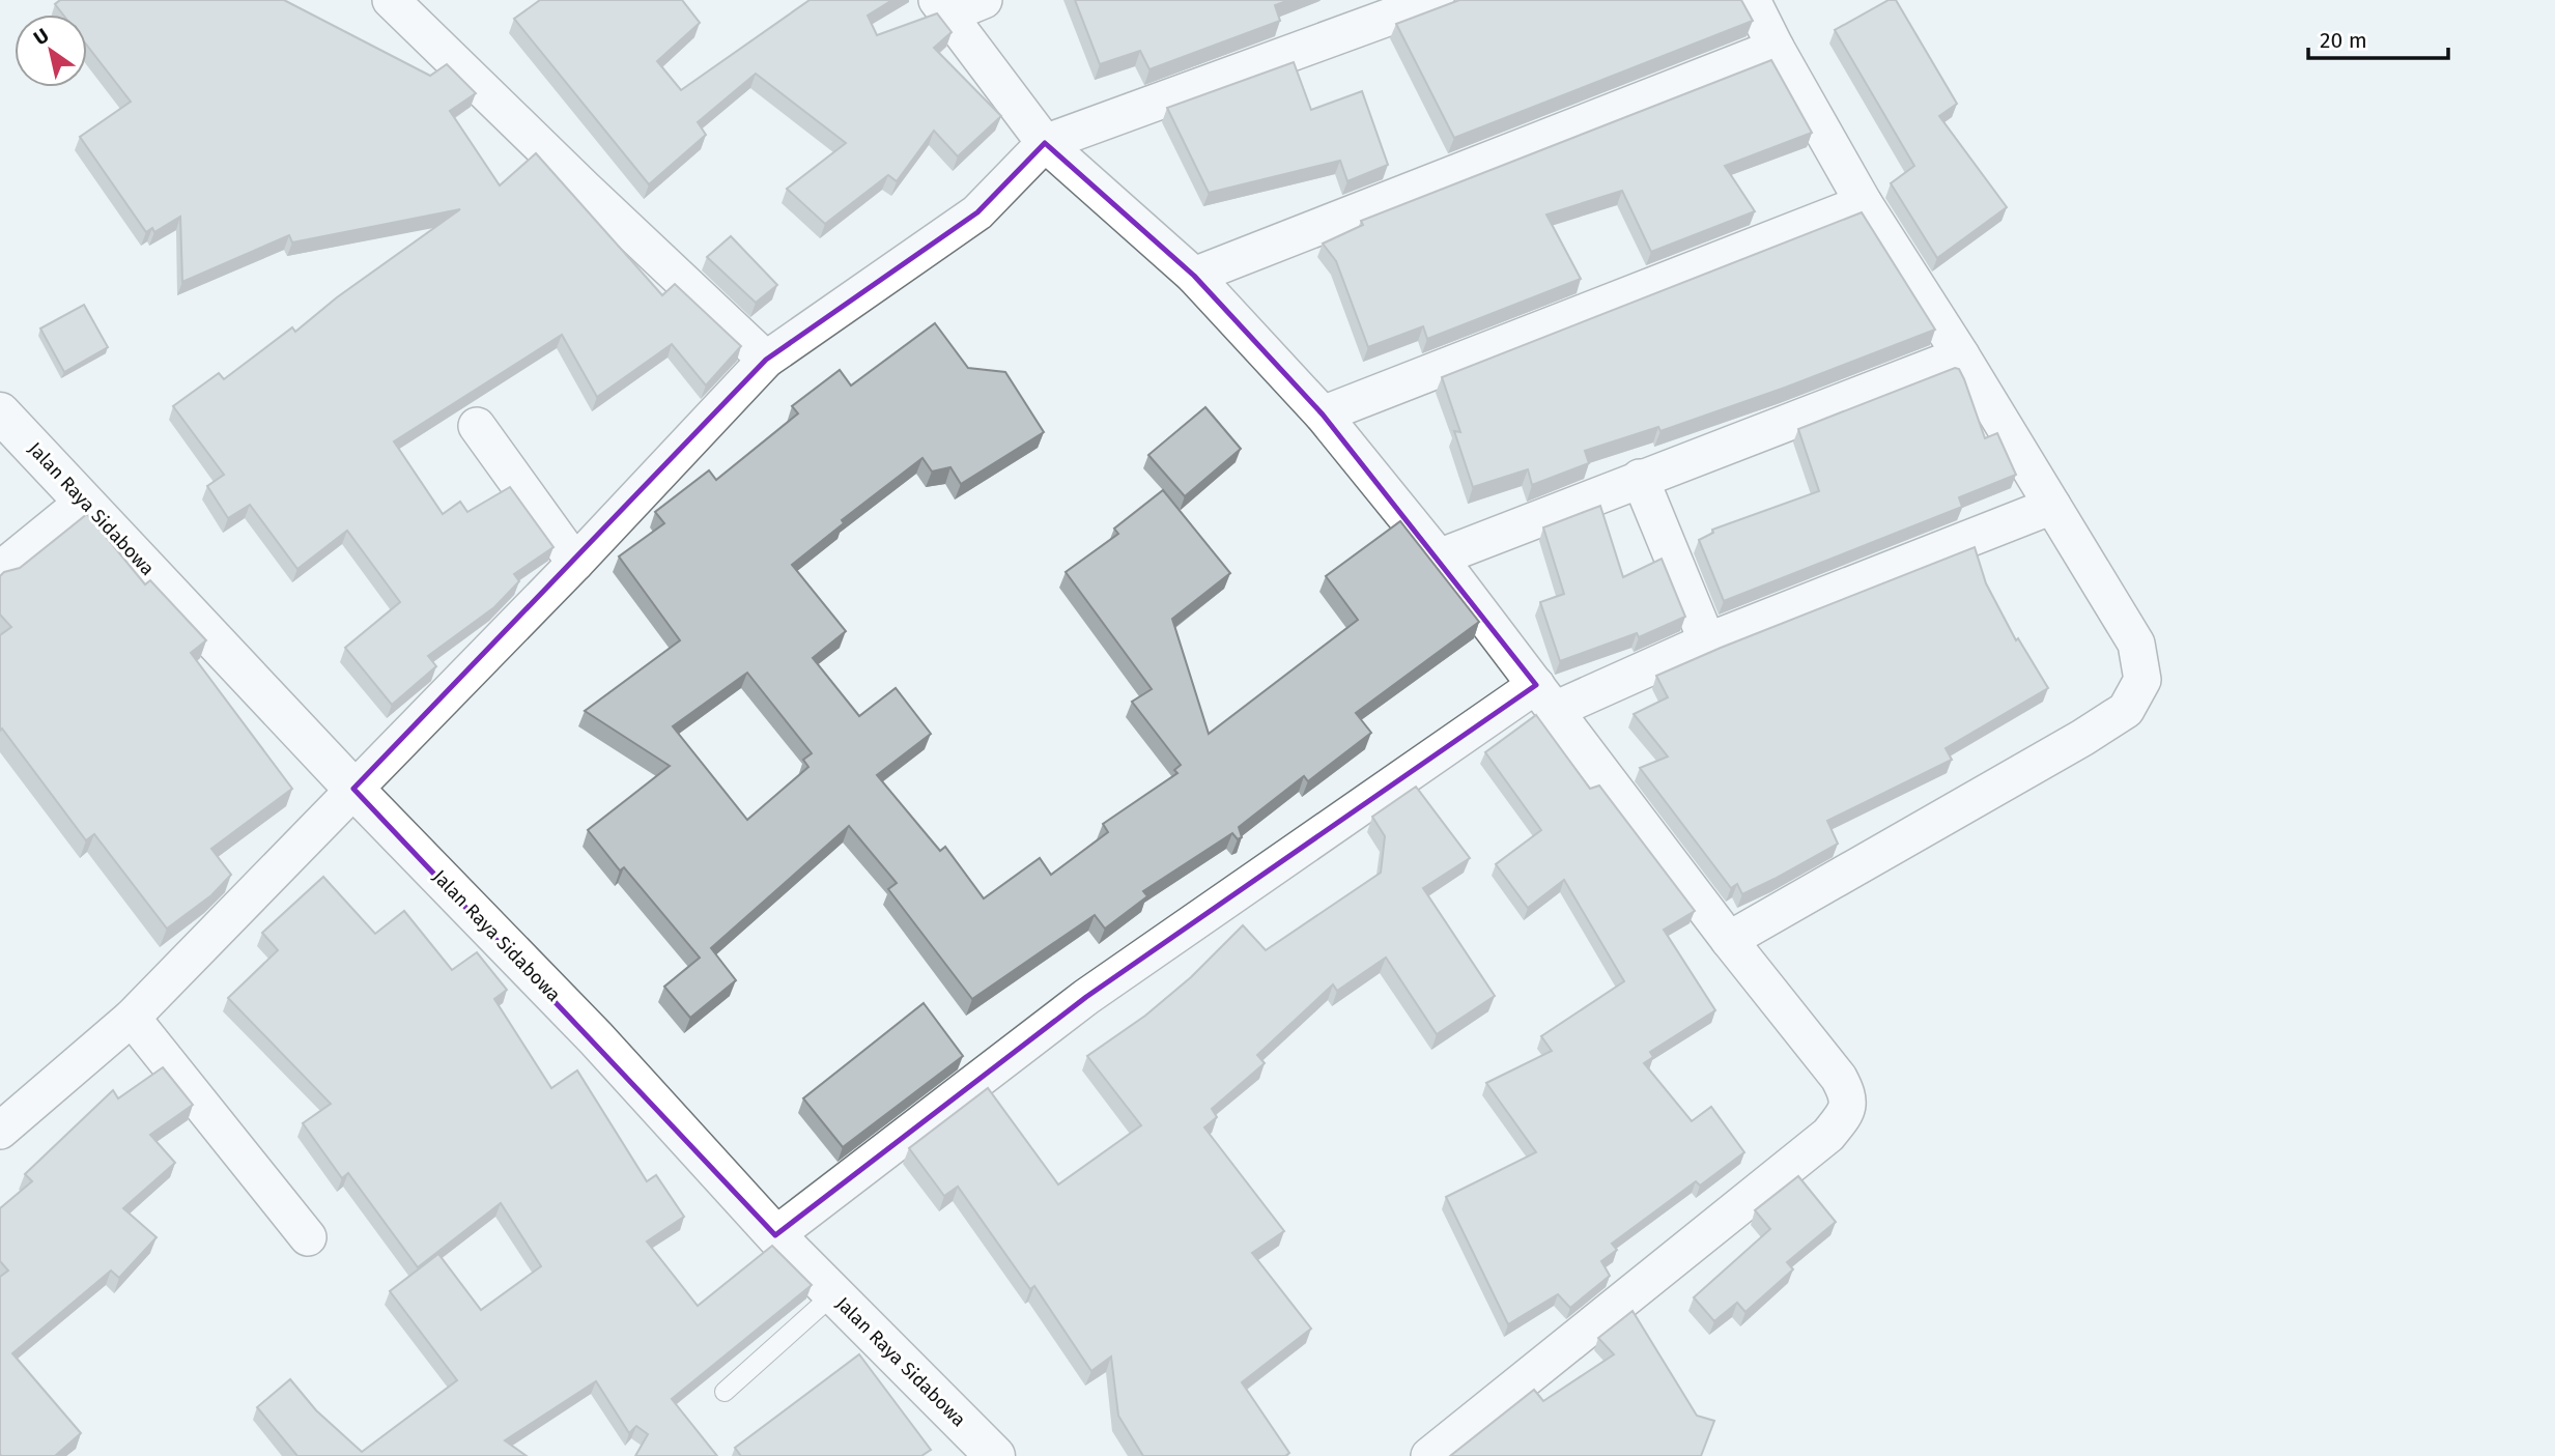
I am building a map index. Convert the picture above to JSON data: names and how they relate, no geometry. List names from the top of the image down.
{
  "streets": {
    "highway": ["Jalan Raya Sidabowa"]
  },
  "scale_bar": "20 m",
  "north": "top left"
}
